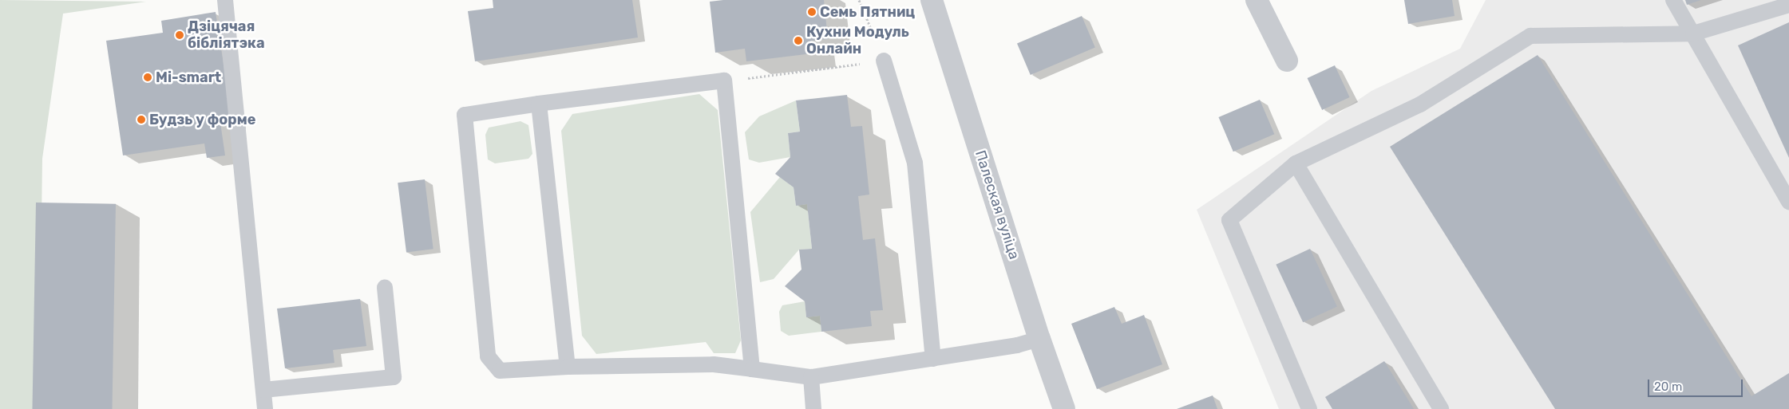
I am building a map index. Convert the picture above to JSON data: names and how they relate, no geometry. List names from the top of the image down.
{
  "streets": {
    "street": ["Палеская вуліца"]
  },
  "places": [
    "Семь Пятниц",
    "Дзіцячая бібліятэка",
    "Кухни Модуль Онлайн",
    "Mi-smart",
    "Будзь у форме"
  ],
  "scale_bar": "20 m"
}
